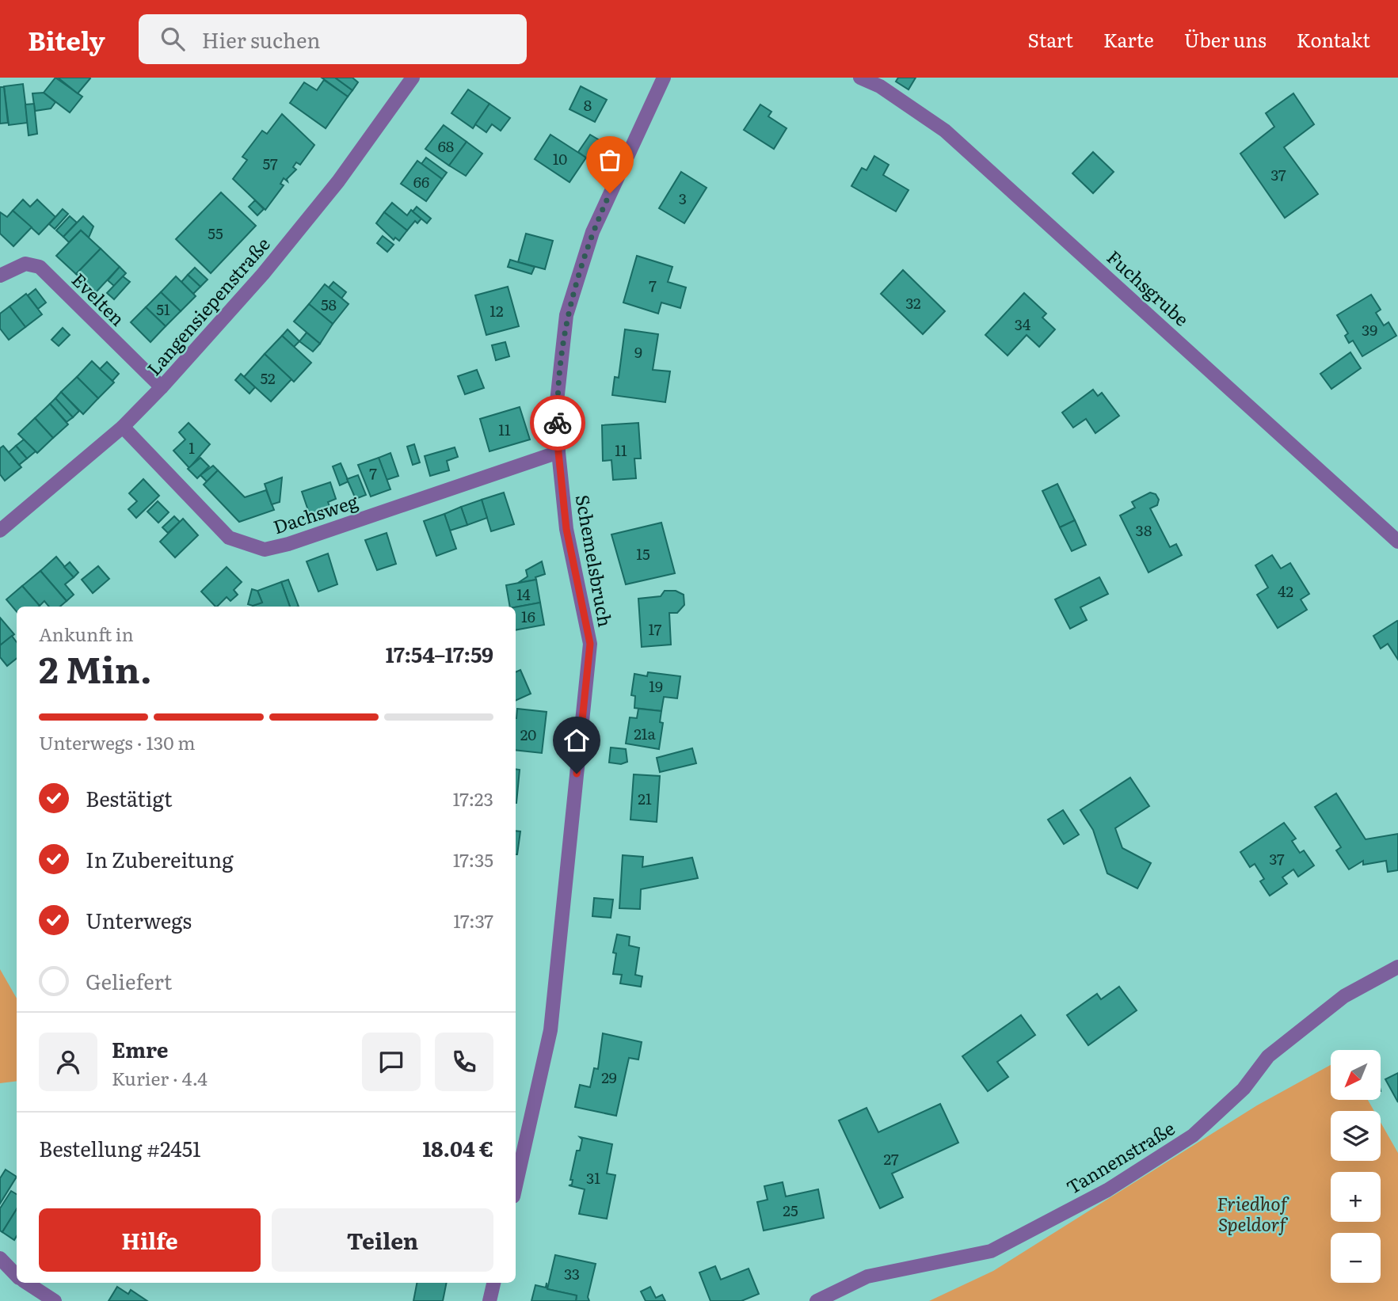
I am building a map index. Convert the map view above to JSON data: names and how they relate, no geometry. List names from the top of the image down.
{
  "streets": {
    "street": [
      "Fuchsgrube",
      "Evelten",
      "Langensiepenstraße",
      "Dachsweg",
      "Schemelsbruch",
      "Tannenstraße"
    ]
  },
  "crossings": [
    ["Evelten", "Langensiepenstraße"],
    ["Langensiepenstraße", "Dachsweg"],
    ["Dachsweg", "Schemelsbruch"]
  ],
  "parks": ["Friedhof Speldorf"],
  "house_numbers": [
    "8",
    "68",
    "10",
    "57",
    "37",
    "66",
    "3",
    "55",
    "7",
    "32",
    "58",
    "51",
    "12",
    "34",
    "39",
    "9",
    "52",
    "11",
    "1",
    "11",
    "7",
    "38",
    "15",
    "42",
    "14",
    "16",
    "17",
    "19",
    "21a",
    "20",
    "21",
    "37",
    "29",
    "27",
    "31",
    "25",
    "33"
  ],
  "north": "bottom left",
  "page": {
    "header": "Bitely",
    "search": "Hier suchen",
    "nav": [
      "Start",
      "Karte",
      "Über uns",
      "Kontakt"
    ],
    "heading": ["2 Min.", "Ankunft in", "17:54–17:59"],
    "panel": [
      "Emre",
      "Kurier · 4.4",
      "Bestellung #2451",
      "18.04 €"
    ],
    "bar": "Unterwegs · 130 m",
    "list": [
      ["Bestätigt", "17:23"],
      ["In Zubereitung", "17:35"],
      ["Unterwegs", "17:37"],
      "Geliefert"
    ],
    "map_buttons": ["+", "−"],
    "buttons": ["Hilfe", "Teilen"]
  }
}
